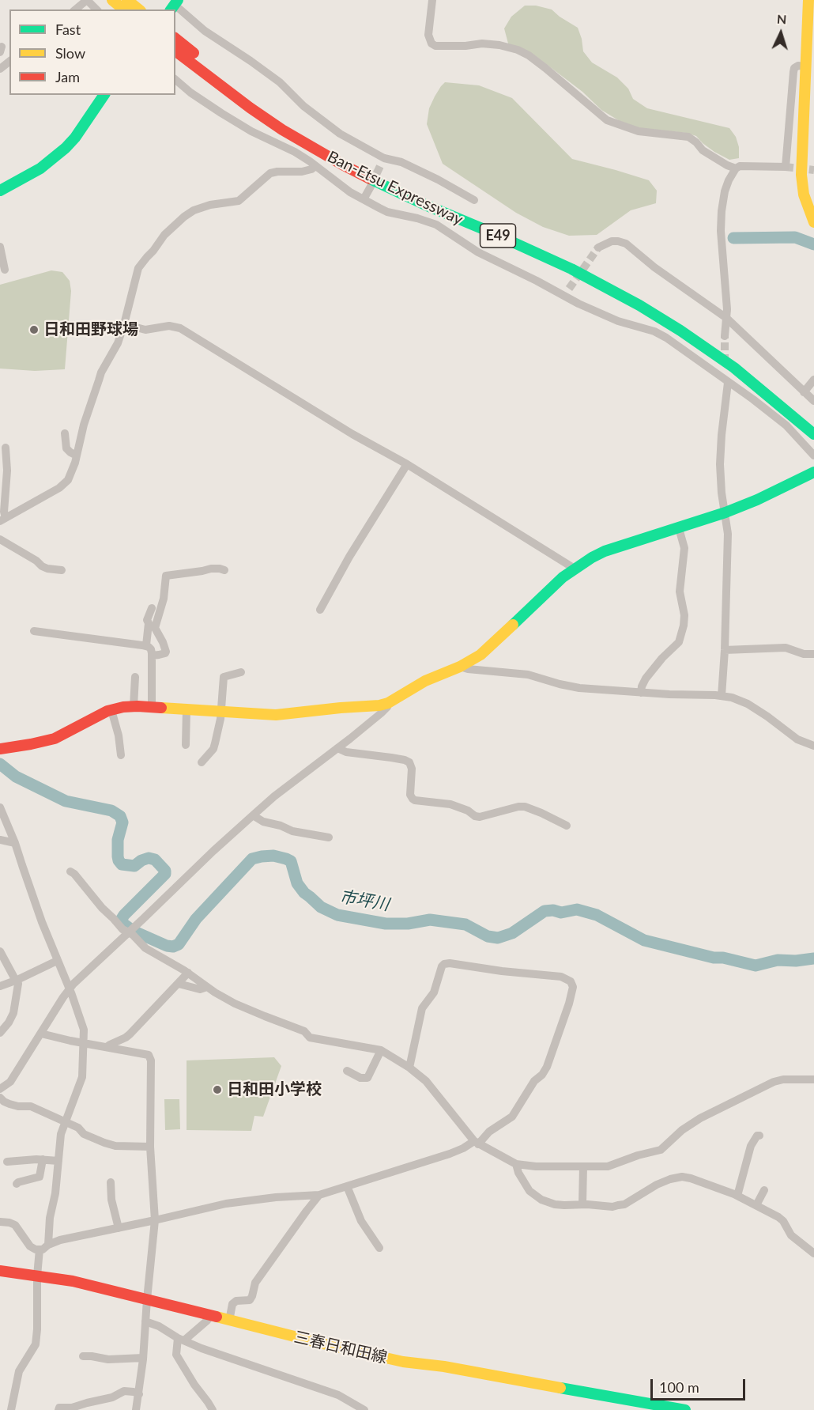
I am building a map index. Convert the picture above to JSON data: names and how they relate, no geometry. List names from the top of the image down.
{
  "streets": {
    "main road": ["Ban-Etsu Expressway", "E49", "三春日和田線"]
  },
  "water": ["市坪川"],
  "places": ["日和田野球場", "日和田小学校"],
  "legend": ["Fast", "Slow", "Jam"],
  "scale_bar": "100 m",
  "north": "top"
}
